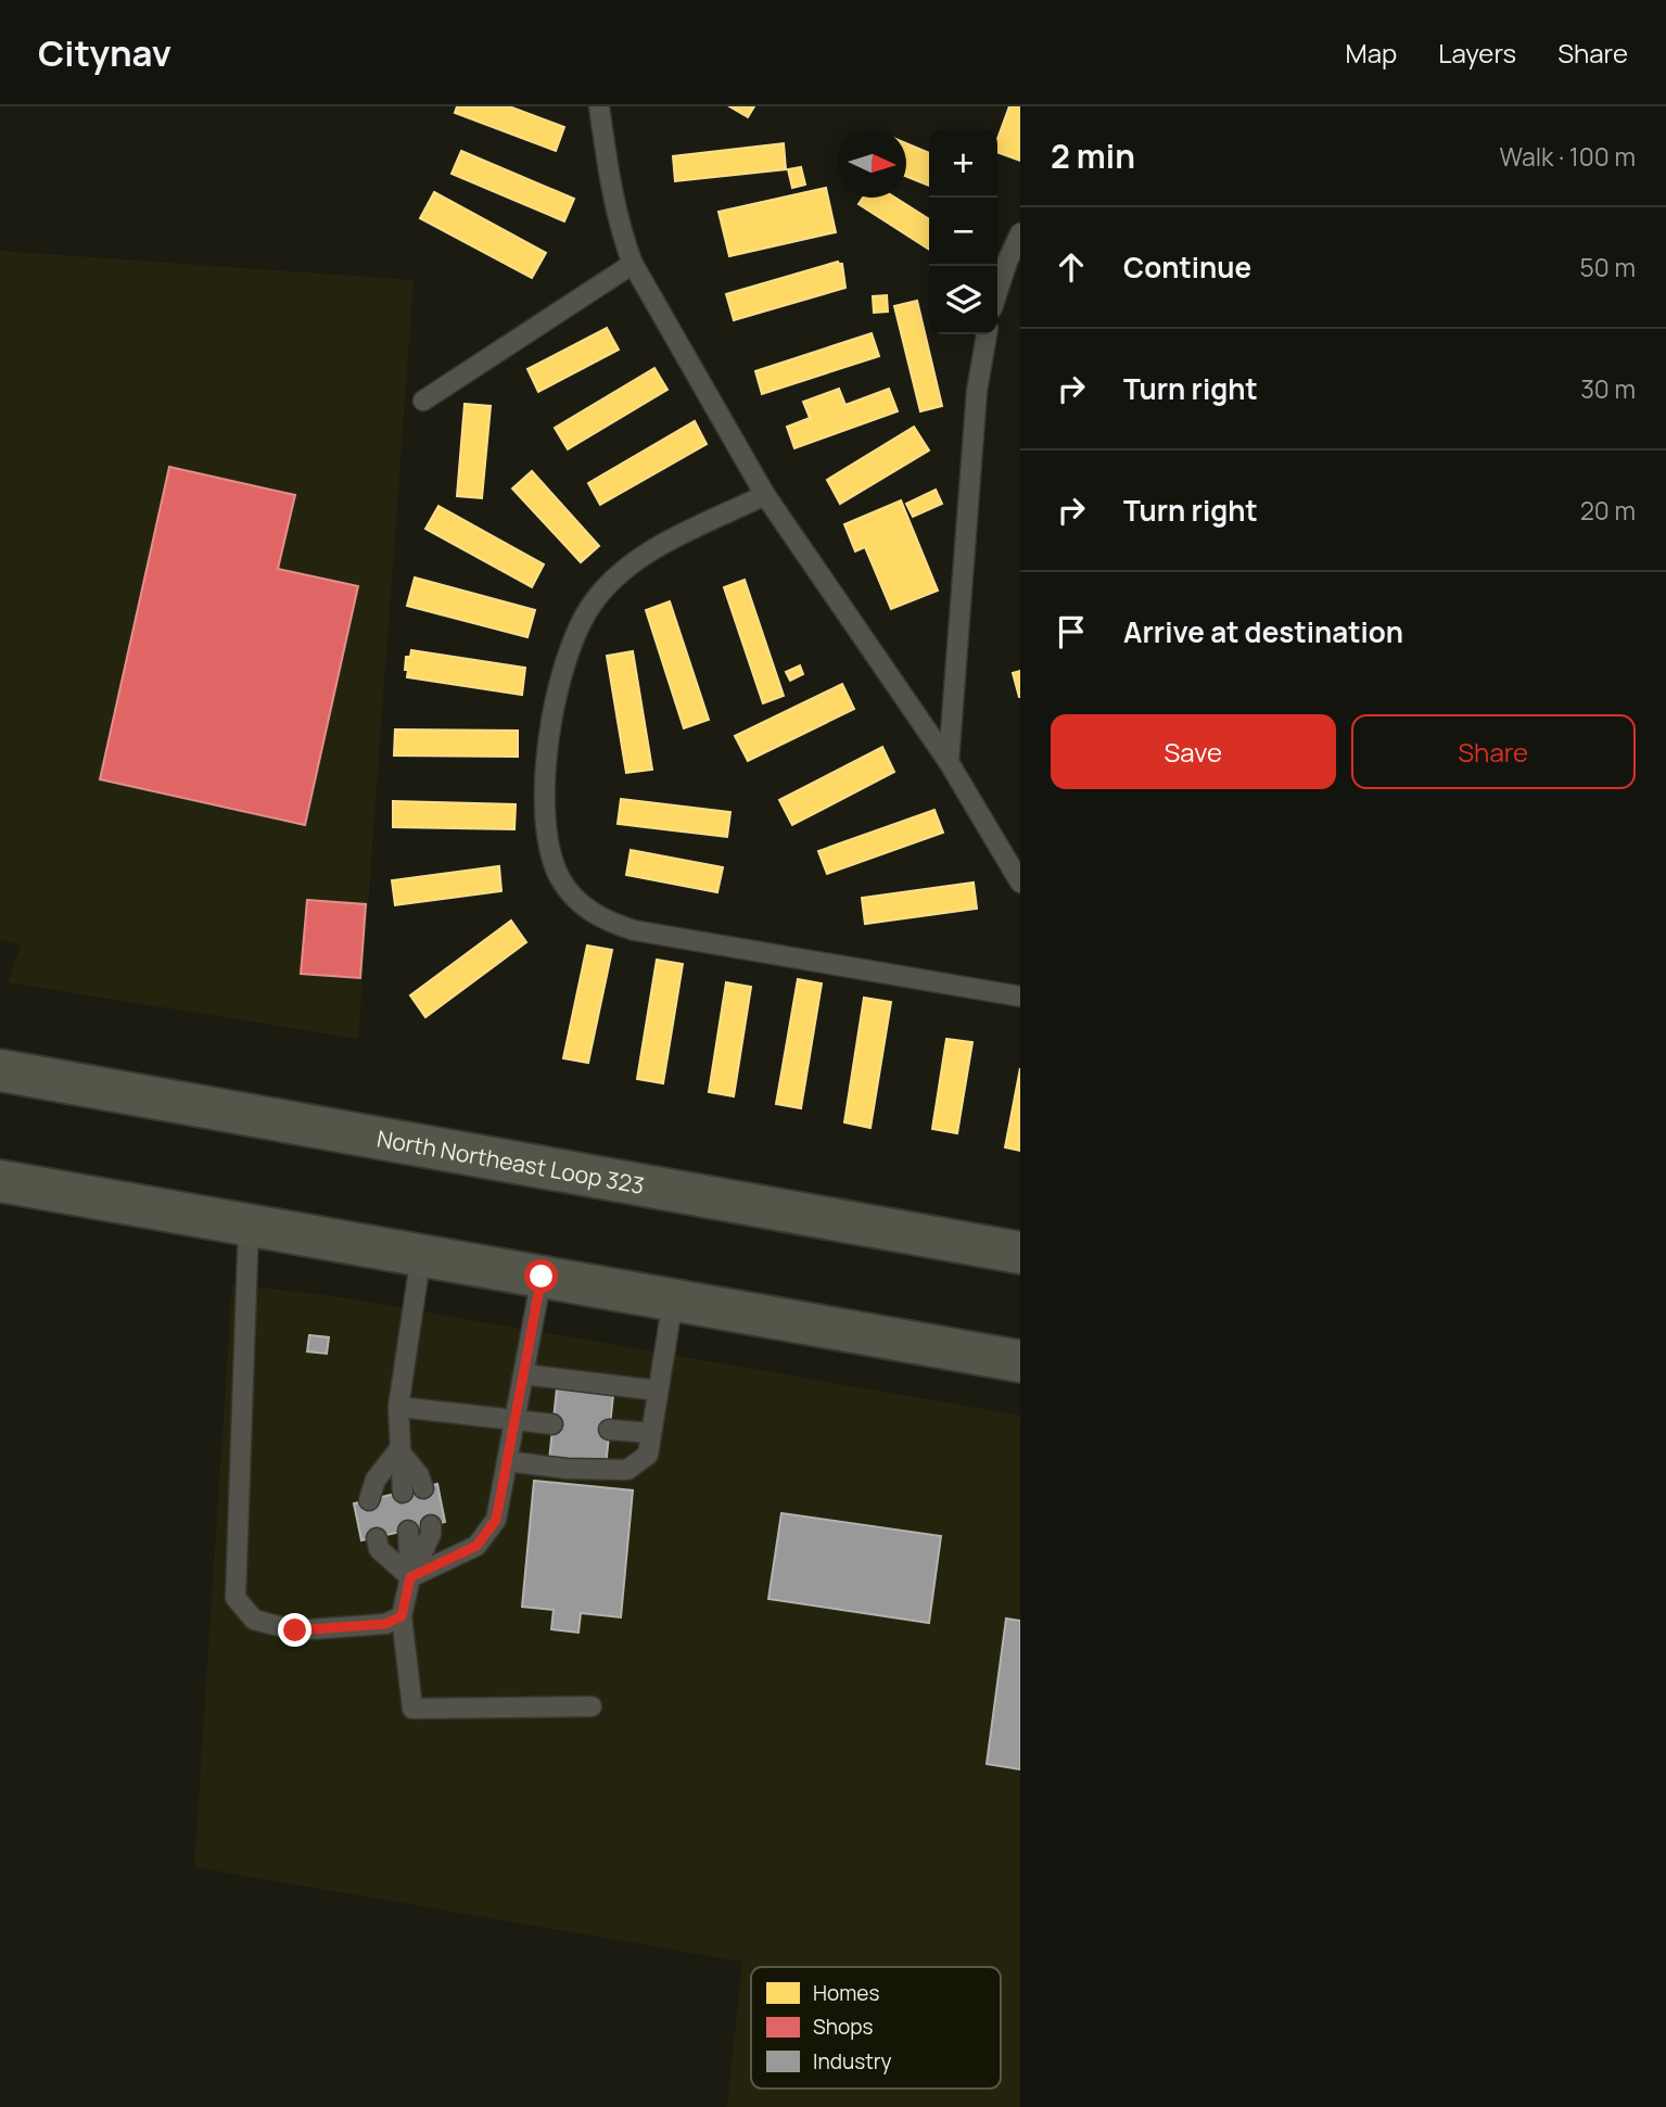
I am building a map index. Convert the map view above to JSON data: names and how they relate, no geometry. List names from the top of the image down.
{
  "streets": {
    "highway": ["North Northeast Loop 323"]
  },
  "legend": ["Homes", "Shops", "Industry"],
  "north": "right",
  "page": {
    "header": "Citynav",
    "nav": ["Map", "Layers", "Share"],
    "heading": ["2 min", "Walk · 100 m"],
    "map_buttons": ["+", "−"],
    "list": [
      ["Continue", "50 m"],
      ["Turn right", "30 m"],
      ["Turn right", "20 m"],
      "Arrive at destination"
    ],
    "buttons": ["Save", "Share"]
  }
}
